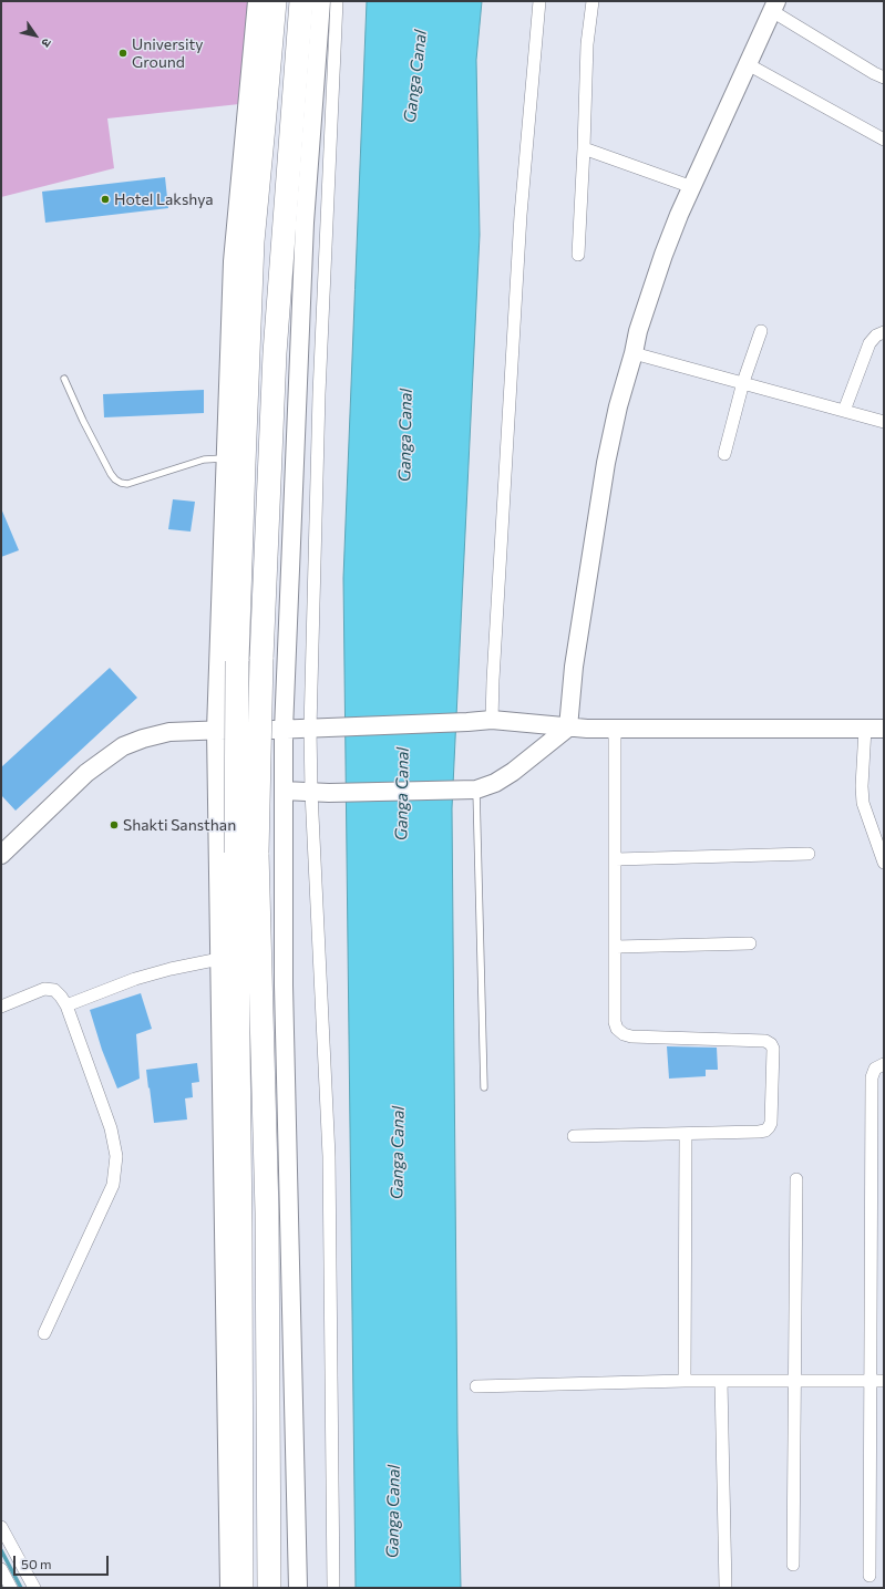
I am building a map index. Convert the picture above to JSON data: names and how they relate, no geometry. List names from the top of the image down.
{
  "water": ["Ganga Canal"],
  "places": ["University Ground", "Hotel Lakshya", "Shakti Sansthan"],
  "scale_bar": "50 m",
  "north": "bottom right"
}
